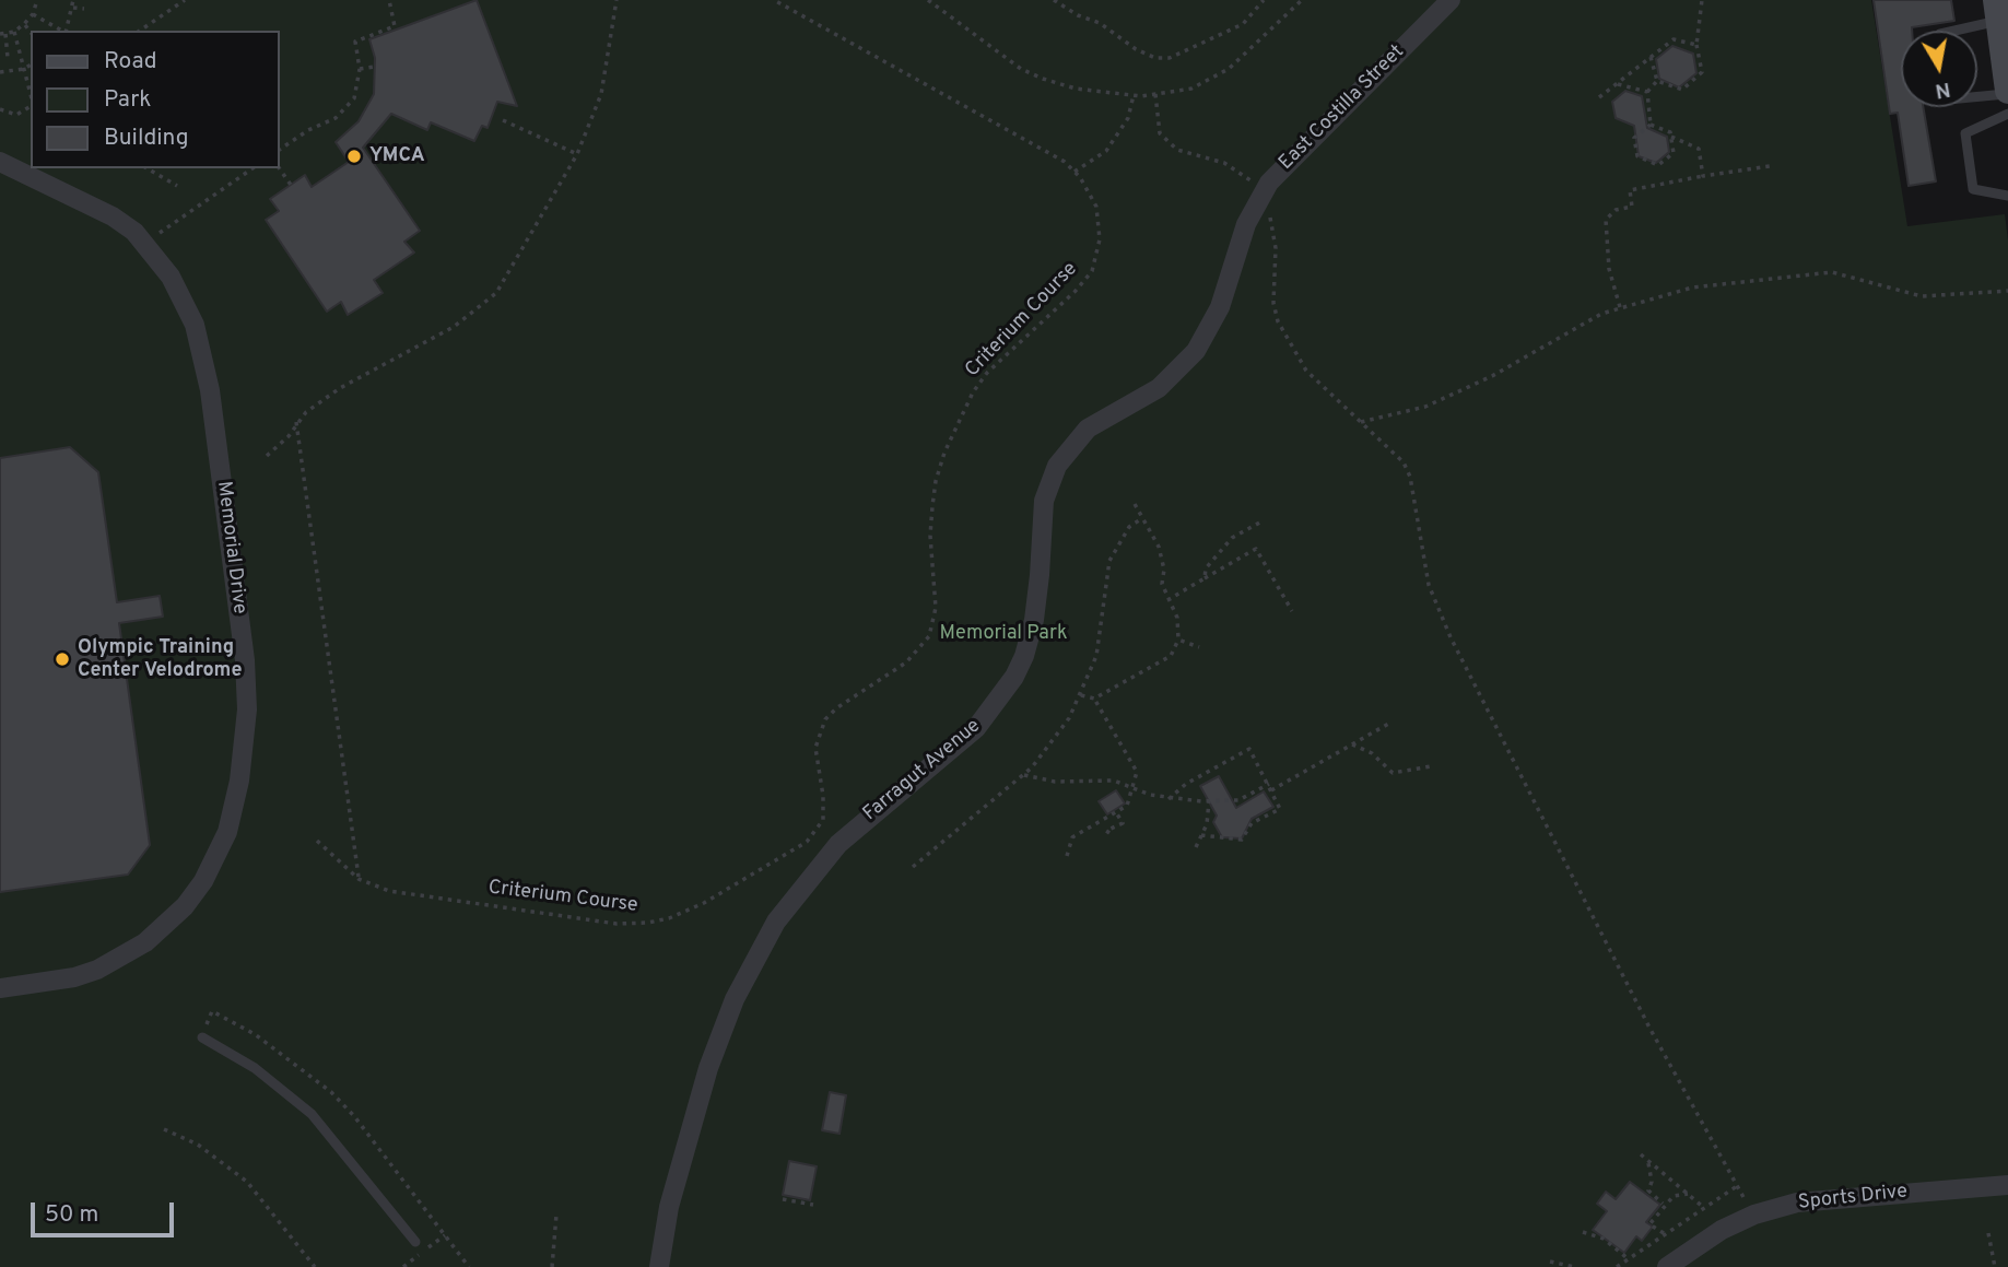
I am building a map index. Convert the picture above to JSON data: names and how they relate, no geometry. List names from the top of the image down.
{
  "streets": {
    "street": [
      "East Costilla Street",
      "Memorial Drive",
      "Farragut Avenue",
      "Sports Drive"
    ],
    "path": ["Criterium Course"]
  },
  "crossings": [
    ["East Costilla Street", "Farragut Avenue"]
  ],
  "parks": ["Memorial Park"],
  "places": ["YMCA", "Olympic Training Center Velodrome"],
  "legend": ["Road", "Park", "Building"],
  "scale_bar": "50 m",
  "north": "bottom"
}
